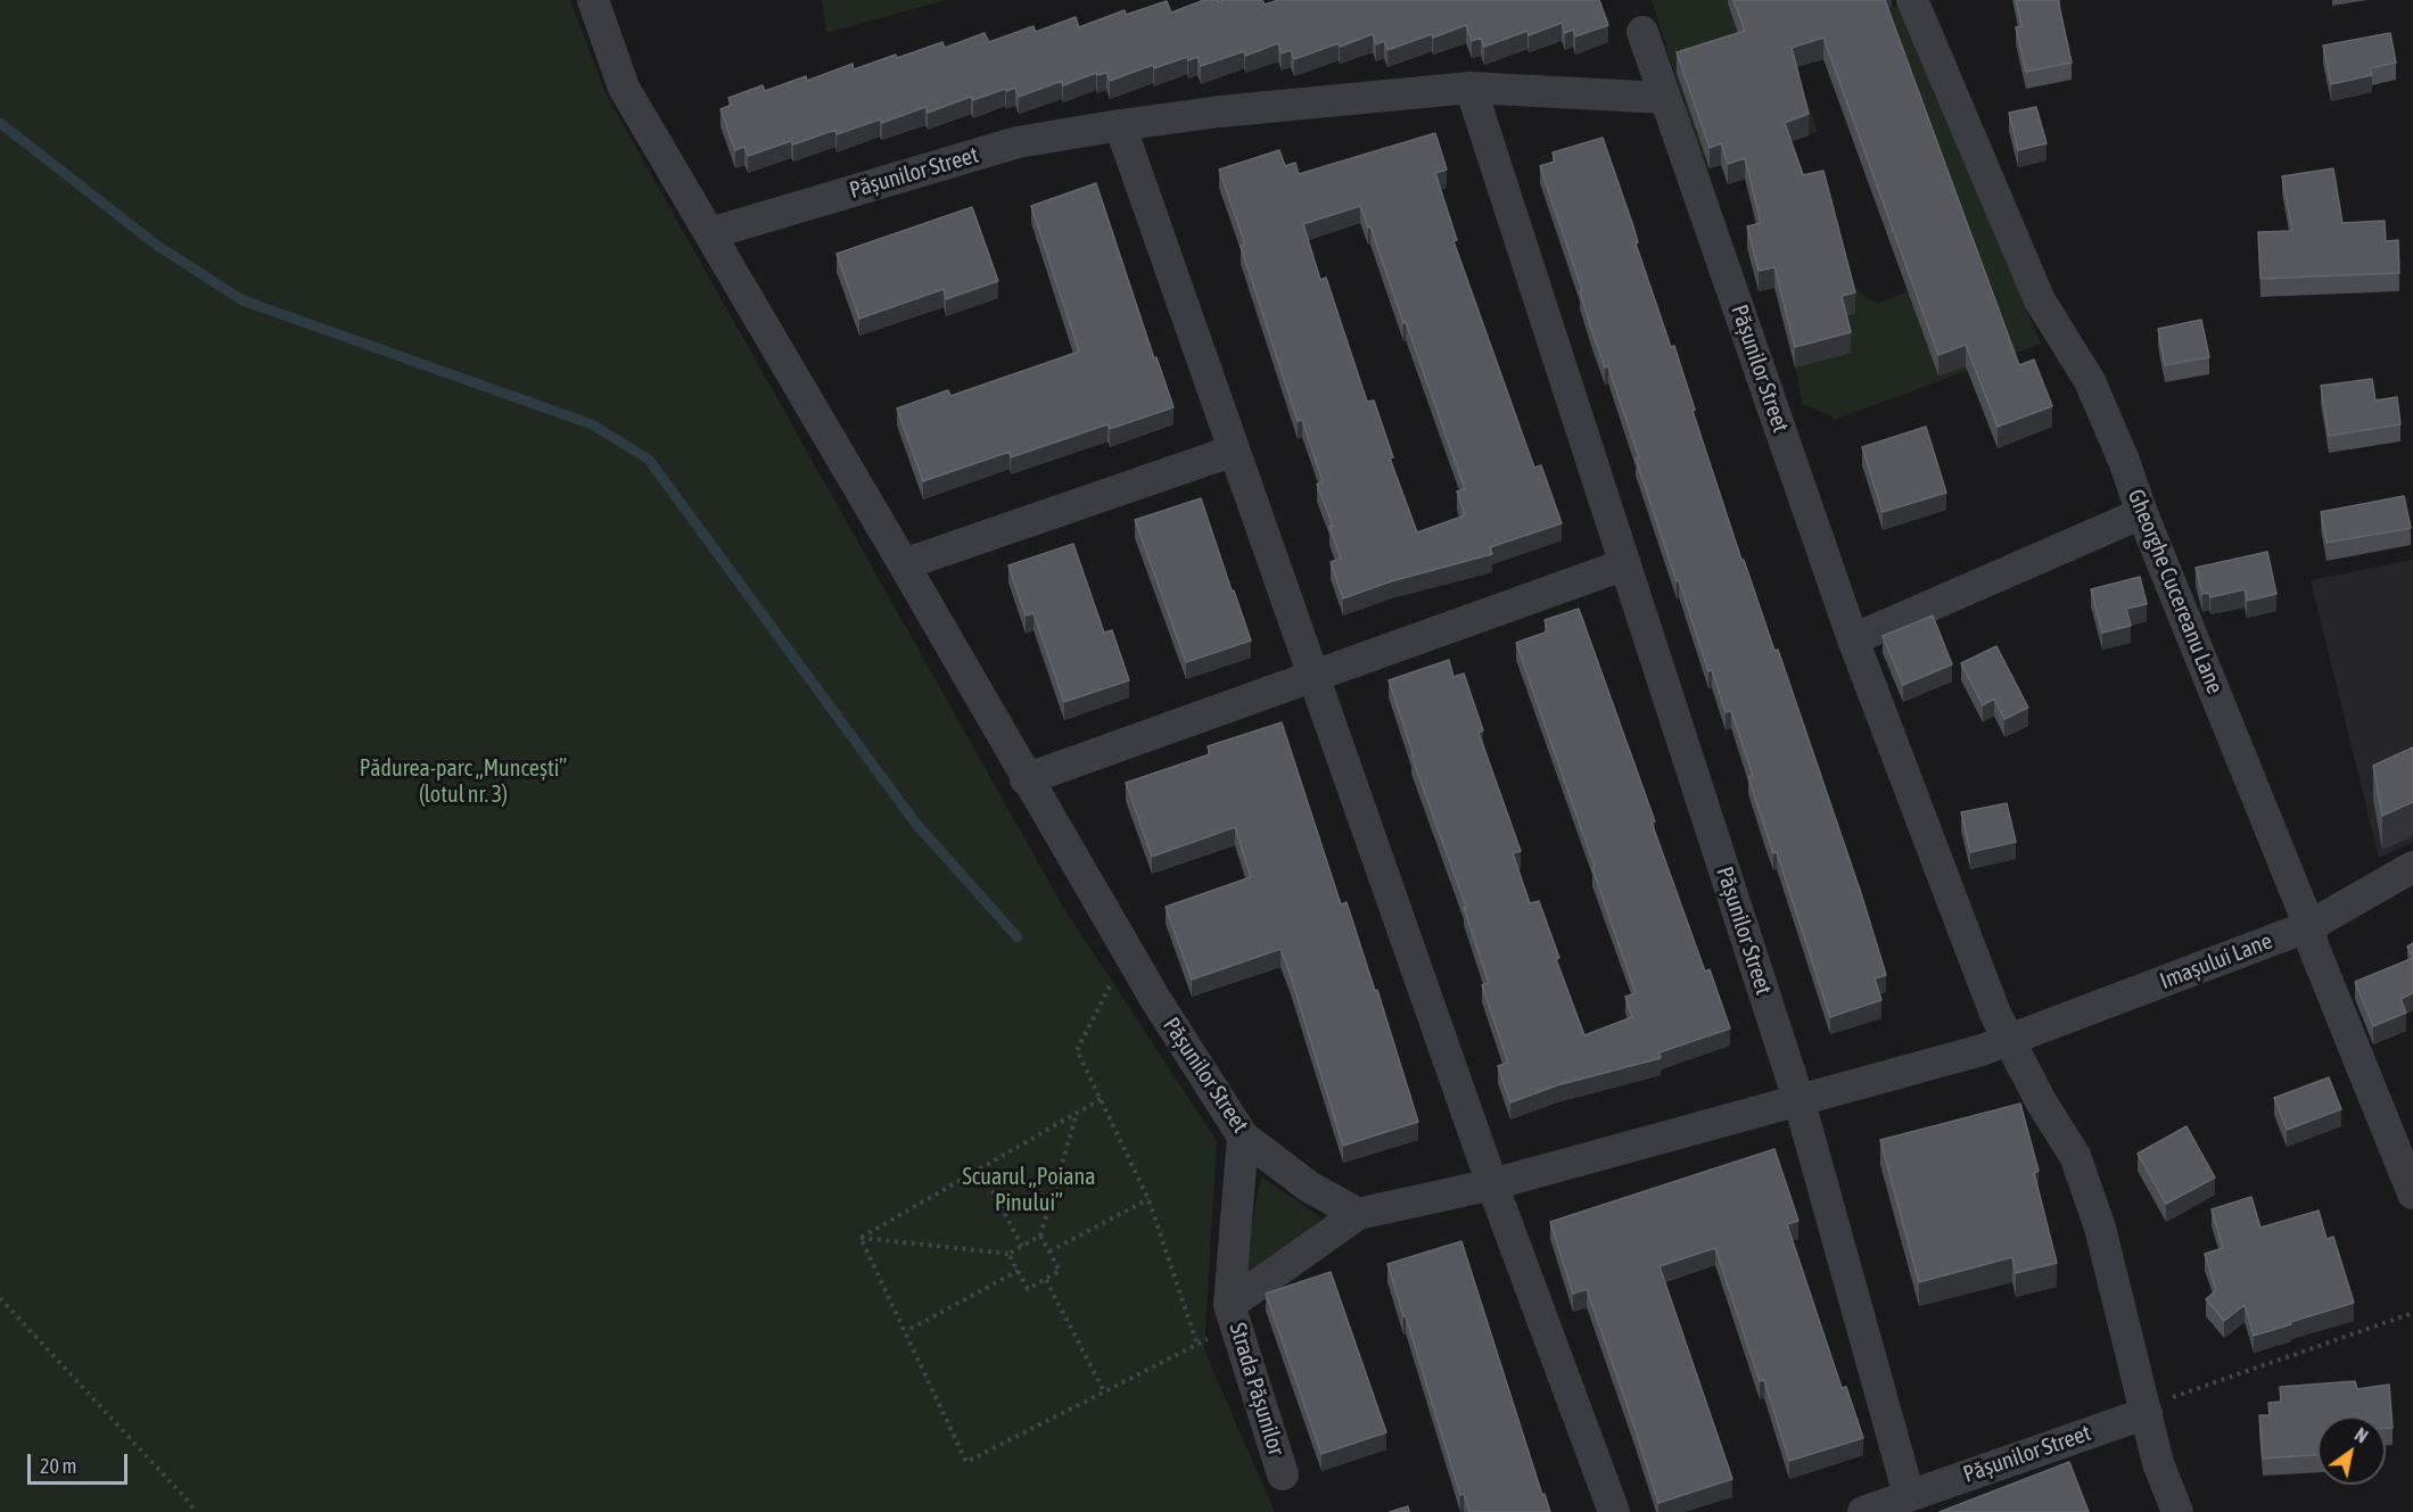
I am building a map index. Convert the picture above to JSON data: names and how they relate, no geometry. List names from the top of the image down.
{
  "streets": {
    "street": [
      "Pășunilor Street",
      "Gheorghe Cucereanu Lane",
      "Imașului Lane",
      "Strada Pășunilor"
    ]
  },
  "crossings": [
    ["Pășunilor Street", "Imașului Lane"],
    ["Pășunilor Street", "Strada Pășunilor"],
    ["Gheorghe Cucereanu Lane", "Imașului Lane"]
  ],
  "parks": ["Pădurea-parc „Muncești” (lotul nr. 3)", "Scuarul „Poiana Pinului”"],
  "scale_bar": "20 m",
  "north": "top right"
}
